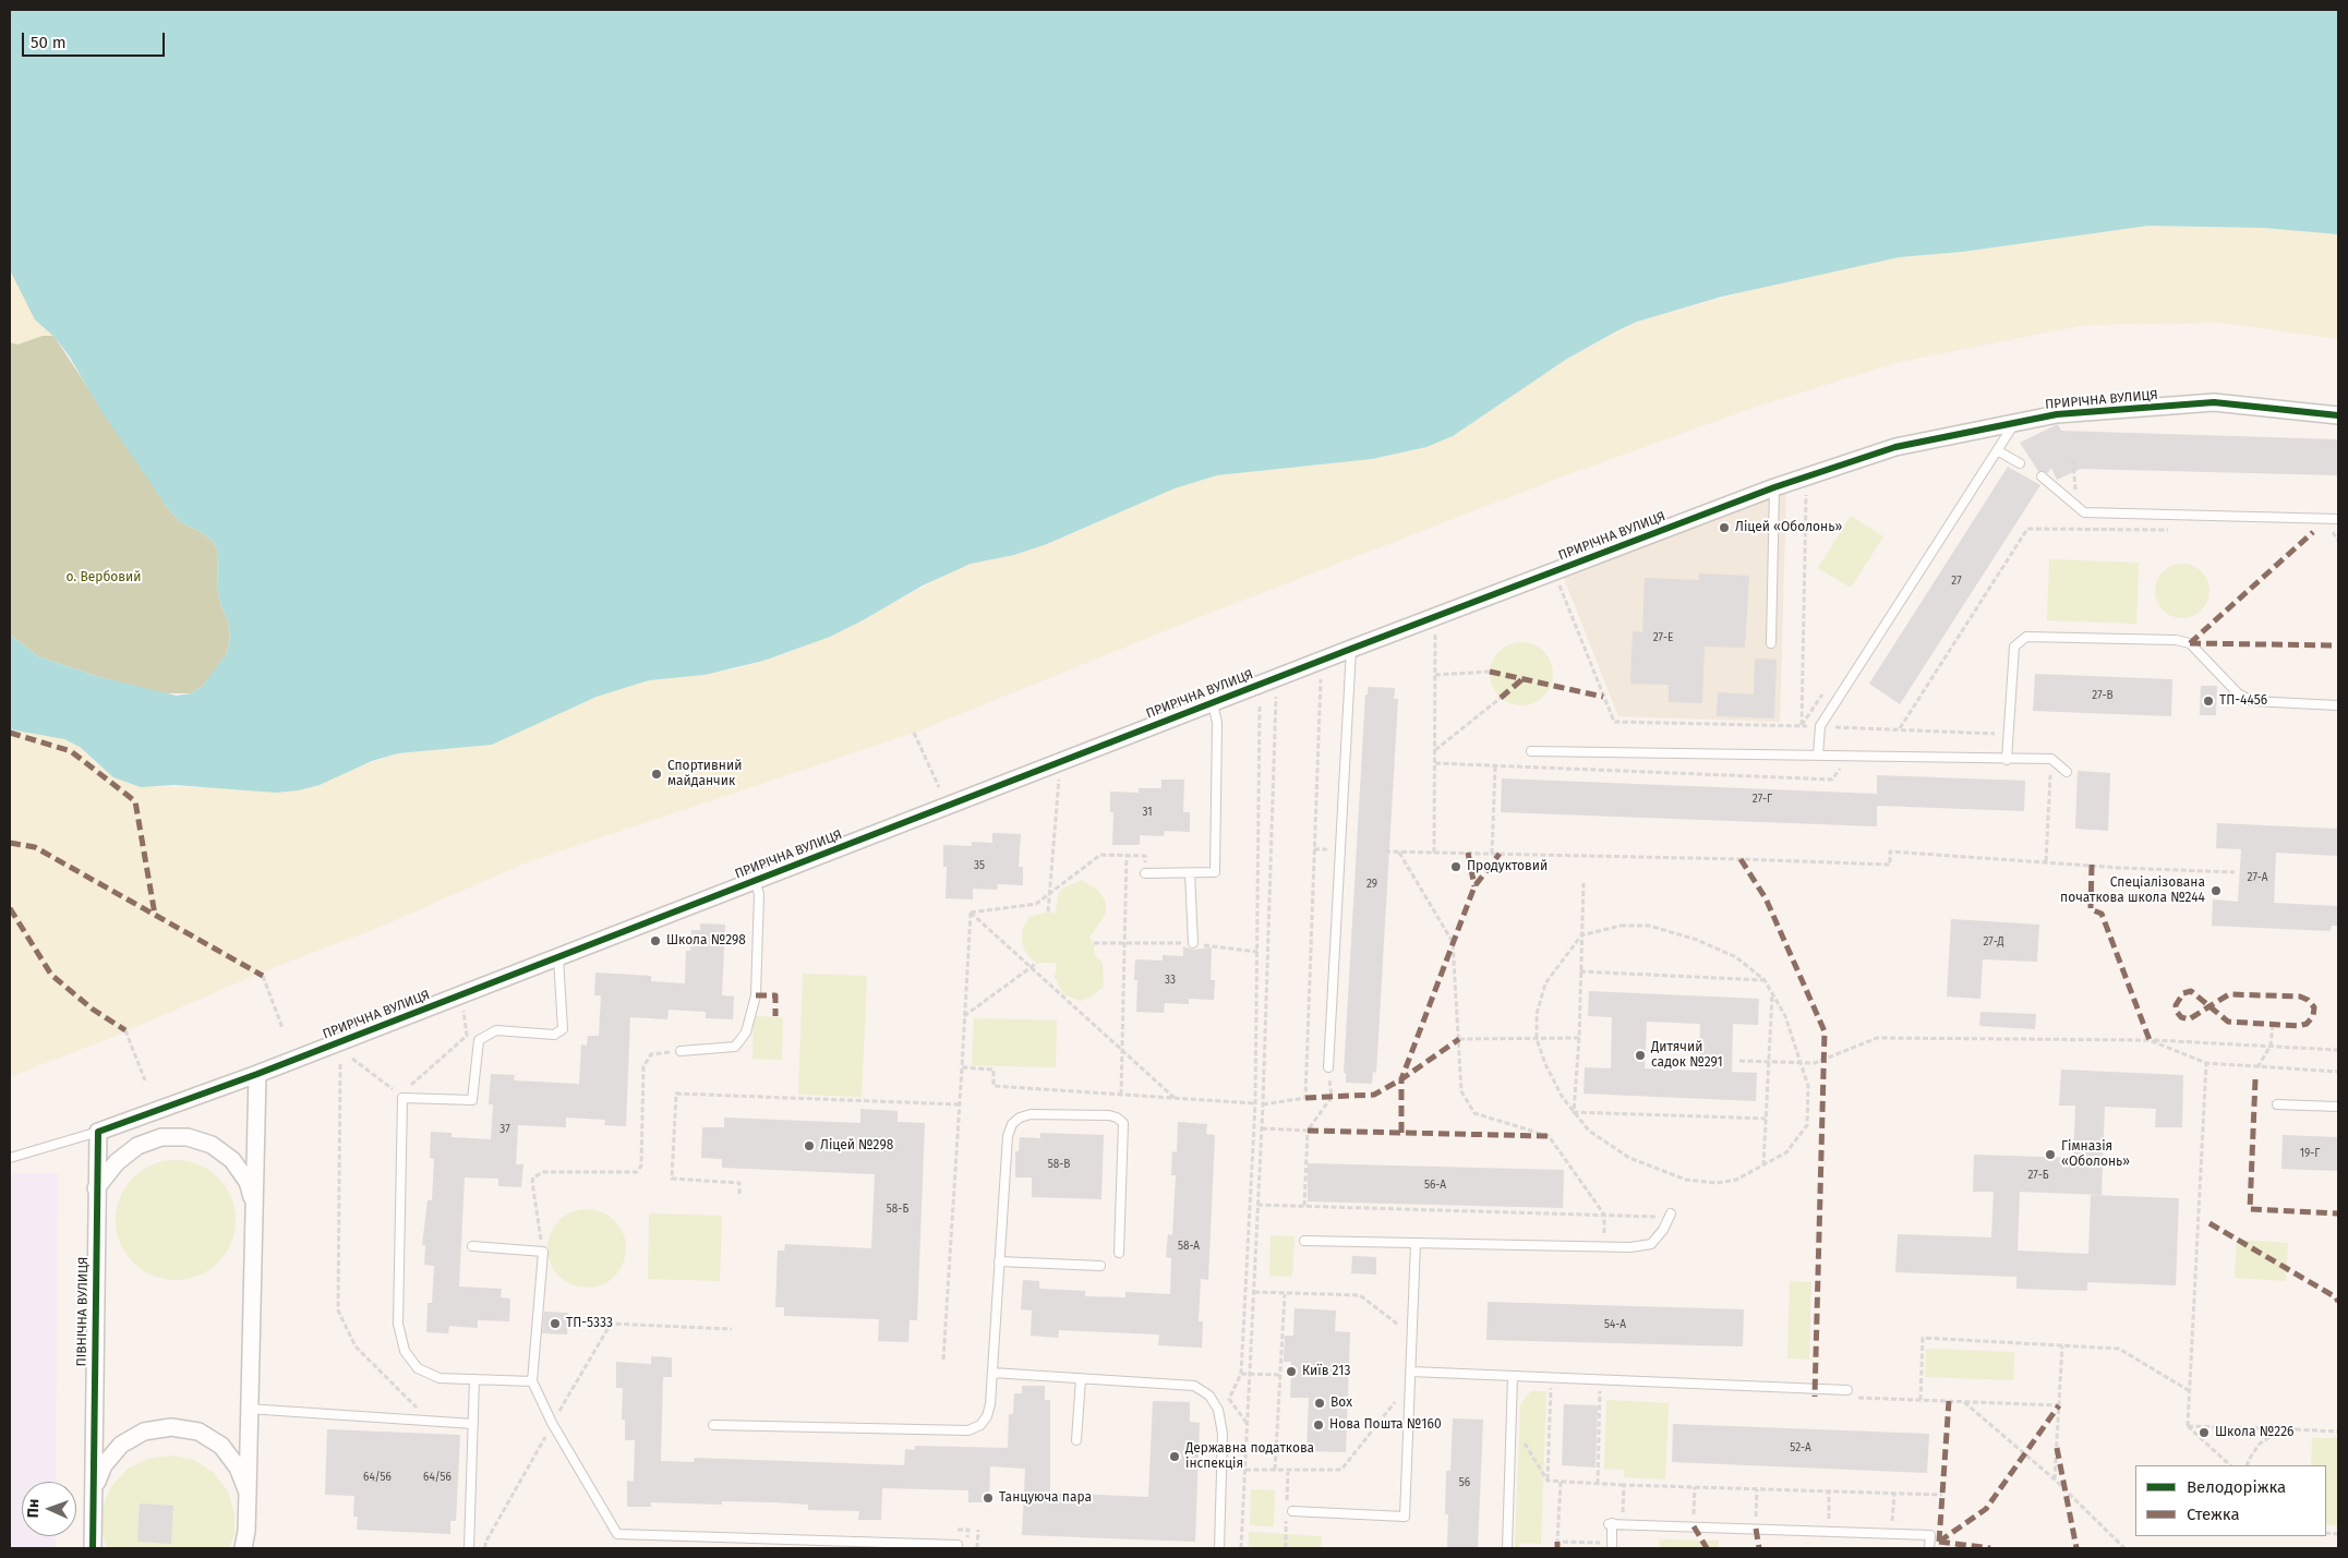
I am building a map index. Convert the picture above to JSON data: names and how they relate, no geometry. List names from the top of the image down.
{
  "streets": {
    "street": ["ПРИРІЧНА ВУЛИЦЯ", "ПІВНІЧНА ВУЛИЦЯ"]
  },
  "crossings": [
    ["ПРИРІЧНА ВУЛИЦЯ", "ПІВНІЧНА ВУЛИЦЯ"]
  ],
  "parks": ["о. Вербовий"],
  "places": [
    "Ліцей «Оболонь»",
    "ТП-4456",
    "Спортивний майданчик",
    "Продуктовий",
    "Спеціалізована початкова школа №244",
    "Школа №298",
    "Дитячий садок №291",
    "Ліцей №298",
    "Гімназія «Оболонь»",
    "ТП-5333",
    "Київ 213",
    "Box",
    "Нова Пошта №160",
    "Школа №226",
    "Державна податкова інспекція",
    "Танцуюча пара"
  ],
  "house_numbers": [
    "27",
    "27-Е",
    "27-В",
    "27-Г",
    "31",
    "35",
    "27-А",
    "29",
    "27-Д",
    "33",
    "37",
    "19-Г",
    "58-В",
    "27-Б",
    "56-А",
    "58-Б",
    "58-А",
    "54-А",
    "52-А",
    "64/56",
    "64/56",
    "56"
  ],
  "legend": ["Велодоріжка", "Стежка"],
  "scale_bar": "50 m",
  "north": "left"
}
